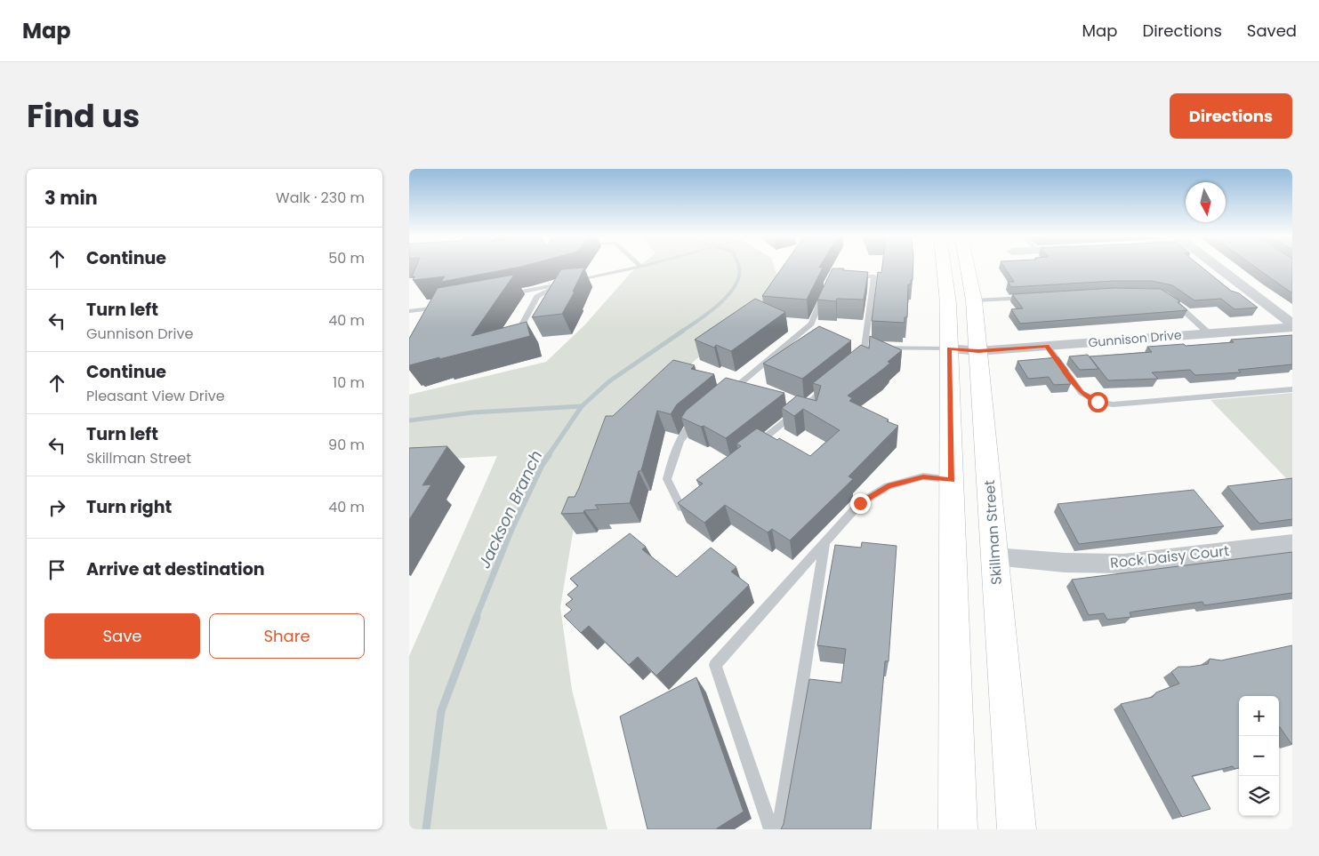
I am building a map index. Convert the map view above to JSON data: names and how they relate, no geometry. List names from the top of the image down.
{
  "streets": {
    "main road": ["Skillman Street"],
    "street": ["Gunnison Drive", "Rock Daisy Court"]
  },
  "crossings": [
    ["Gunnison Drive", "Skillman Street"],
    ["Skillman Street", "Rock Daisy Court"]
  ],
  "water": ["Jackson Branch"],
  "north": "bottom",
  "page": {
    "header": "Map",
    "nav": ["Map", "Directions", "Saved"],
    "title": "Find us",
    "buttons": [
      "Directions",
      ["Save", "Share"]
    ],
    "heading": ["3 min", "Walk · 230 m"],
    "list": [
      ["Continue", "50 m"],
      ["Turn left", "Gunnison Drive", "40 m"],
      ["Continue", "Pleasant View Drive", "10 m"],
      ["Turn left", "Skillman Street", "90 m"],
      ["Turn right", "40 m"],
      "Arrive at destination"
    ],
    "map_buttons": ["+", "−"]
  }
}
